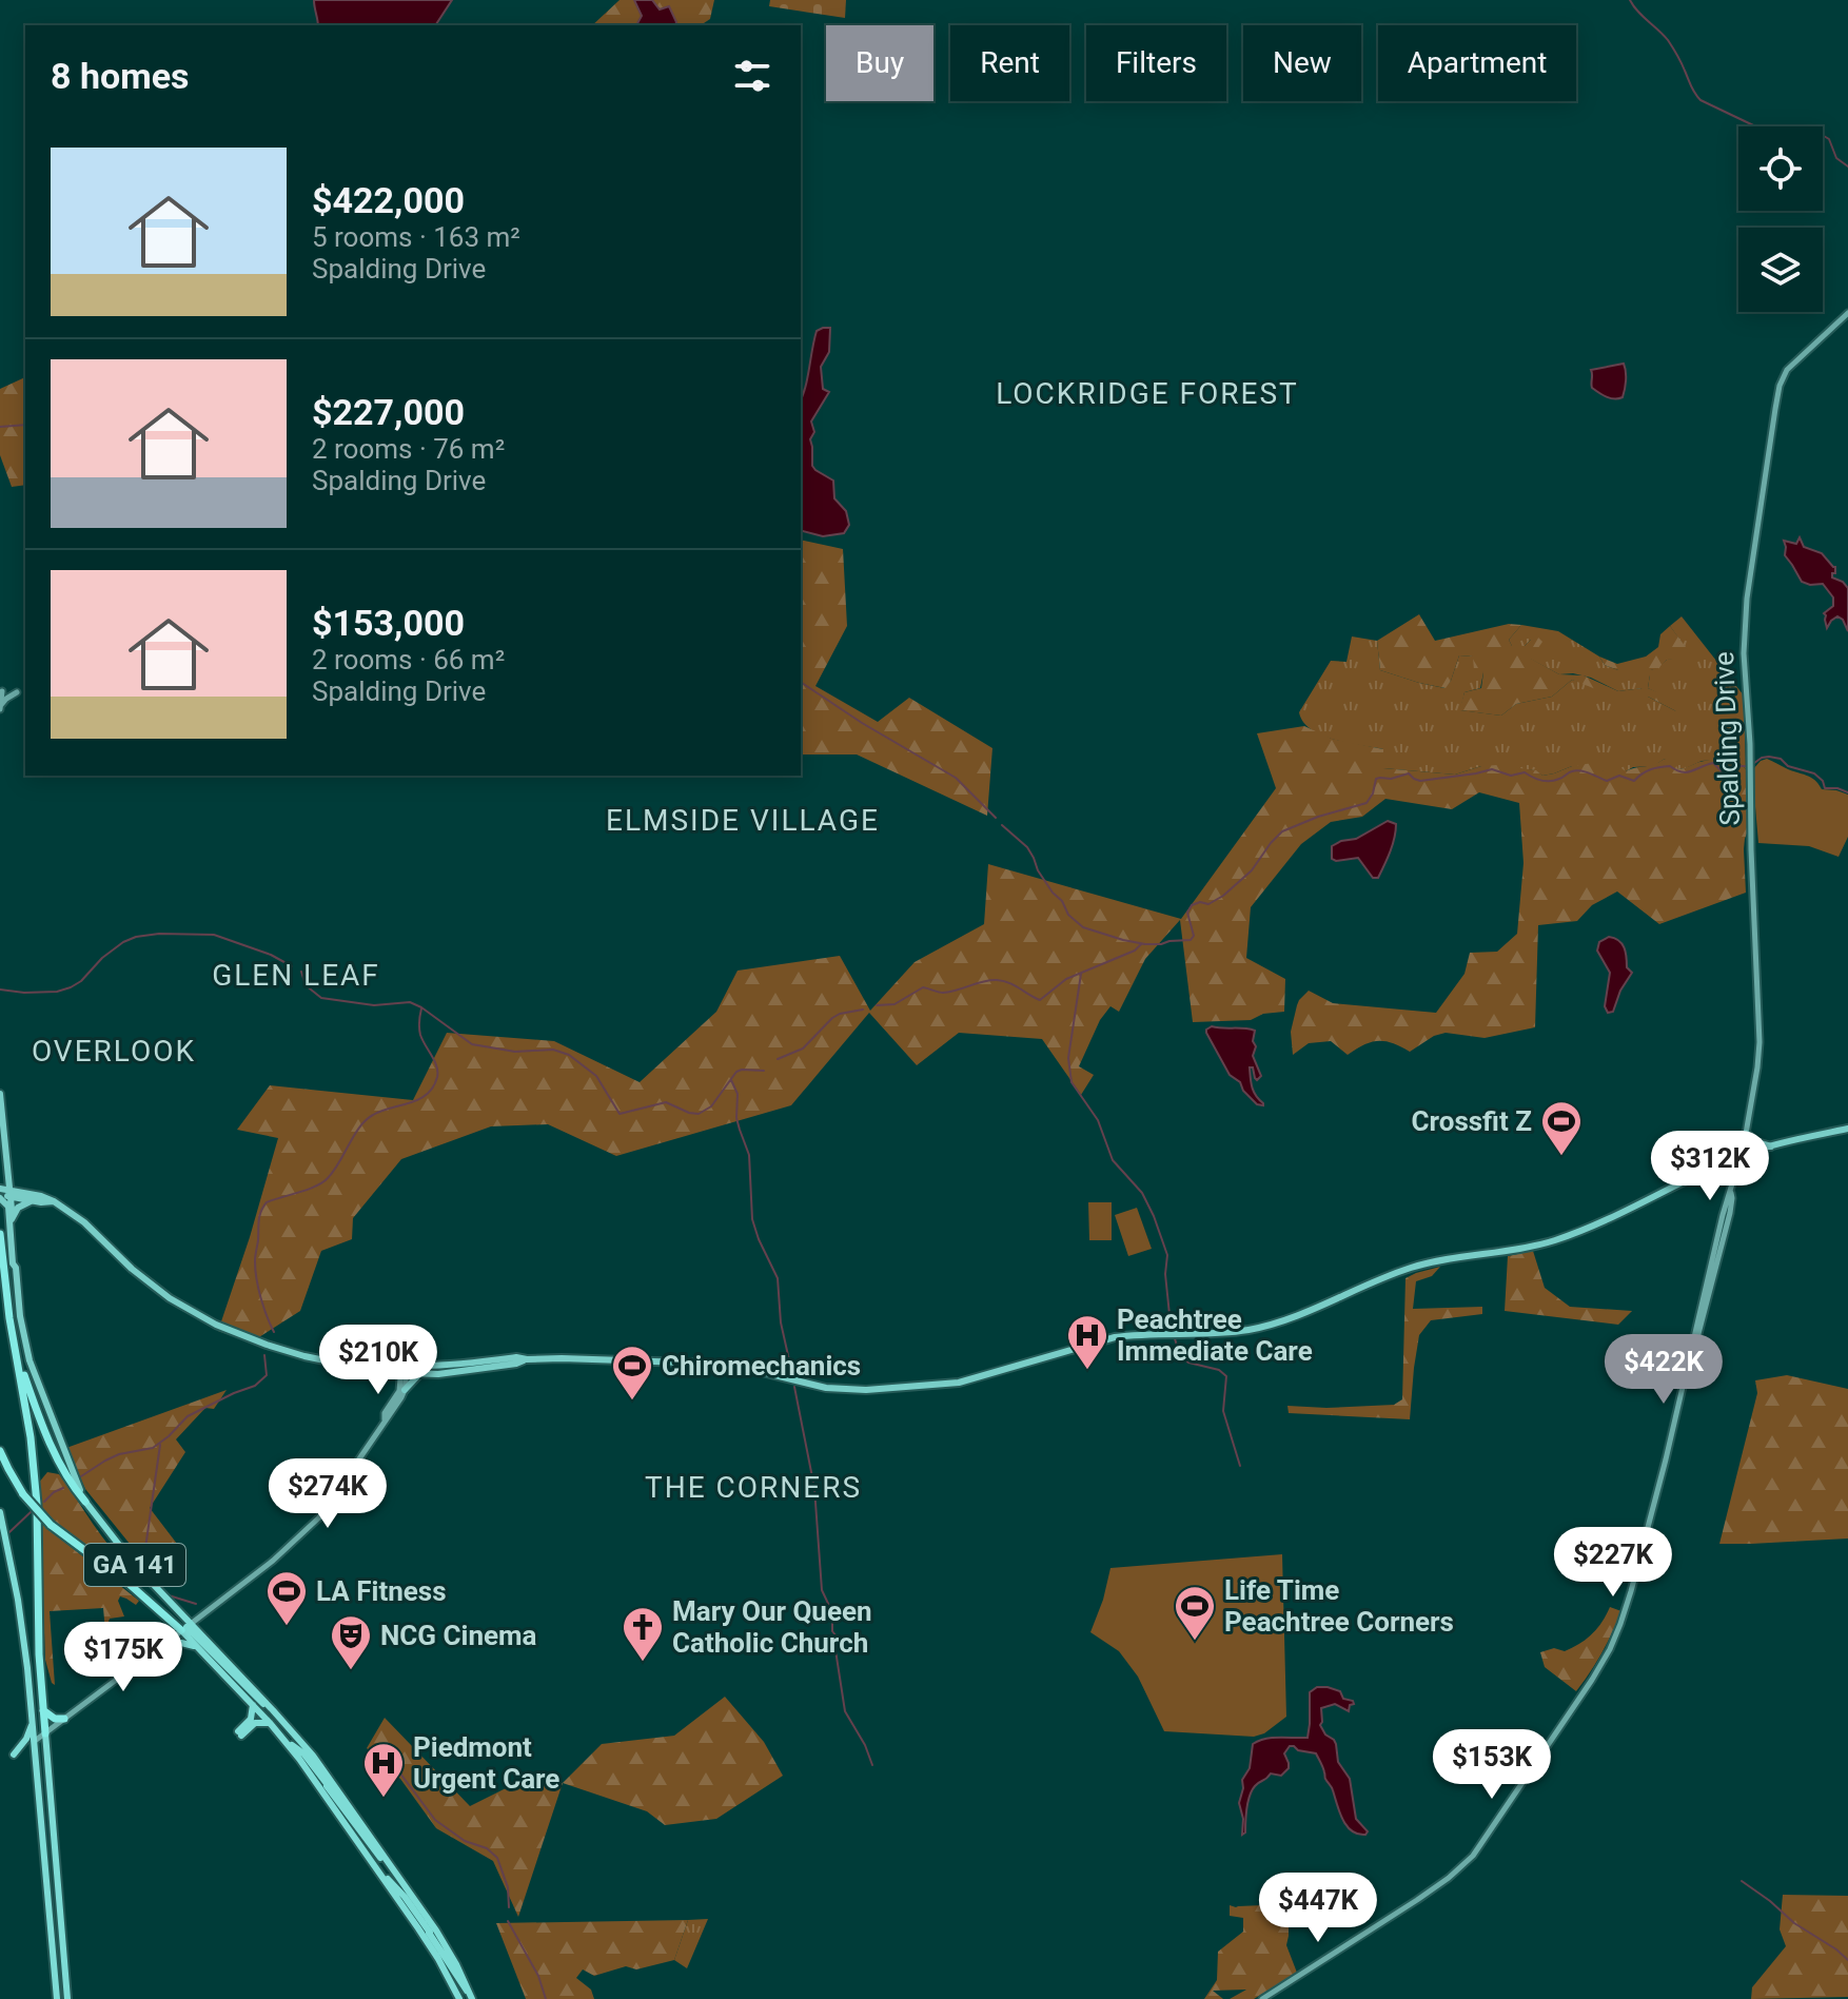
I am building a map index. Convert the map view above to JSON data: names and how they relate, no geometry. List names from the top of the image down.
{
  "streets": {
    "highway": ["GA 141"],
    "main road": ["Spalding Drive"]
  },
  "districts": [
    "LOCKRIDGE FOREST",
    "ELMSIDE VILLAGE",
    "GLEN LEAF",
    "OVERLOOK",
    "THE CORNERS"
  ],
  "places": {
    "sports": [
      "Crossfit Z",
      "Chiromechanics",
      "LA Fitness",
      "Life Time Peachtree Corners"
    ],
    "hospital": ["Peachtree Immediate Care", "Piedmont Urgent Care"],
    "church": ["Mary Our Queen Catholic Church"],
    "theatre": ["NCG Cinema"]
  },
  "page": {
    "chip": [
      "Buy",
      "Rent",
      "Filters",
      "New",
      "Apartment"
    ],
    "heading": "8 homes",
    "list": [
      {
        "name": "$422,000",
        "note": "5 rooms · 163 m² · Spalding Drive"
      },
      {
        "name": "$227,000",
        "note": "2 rooms · 76 m² · Spalding Drive"
      },
      {
        "name": "$153,000",
        "note": "2 rooms · 66 m² · Spalding Drive"
      }
    ],
    "price": [
      "$312K",
      "$210K",
      "$422K",
      "$274K",
      "$227K",
      "$175K",
      "$153K",
      "$447K"
    ]
  }
}
